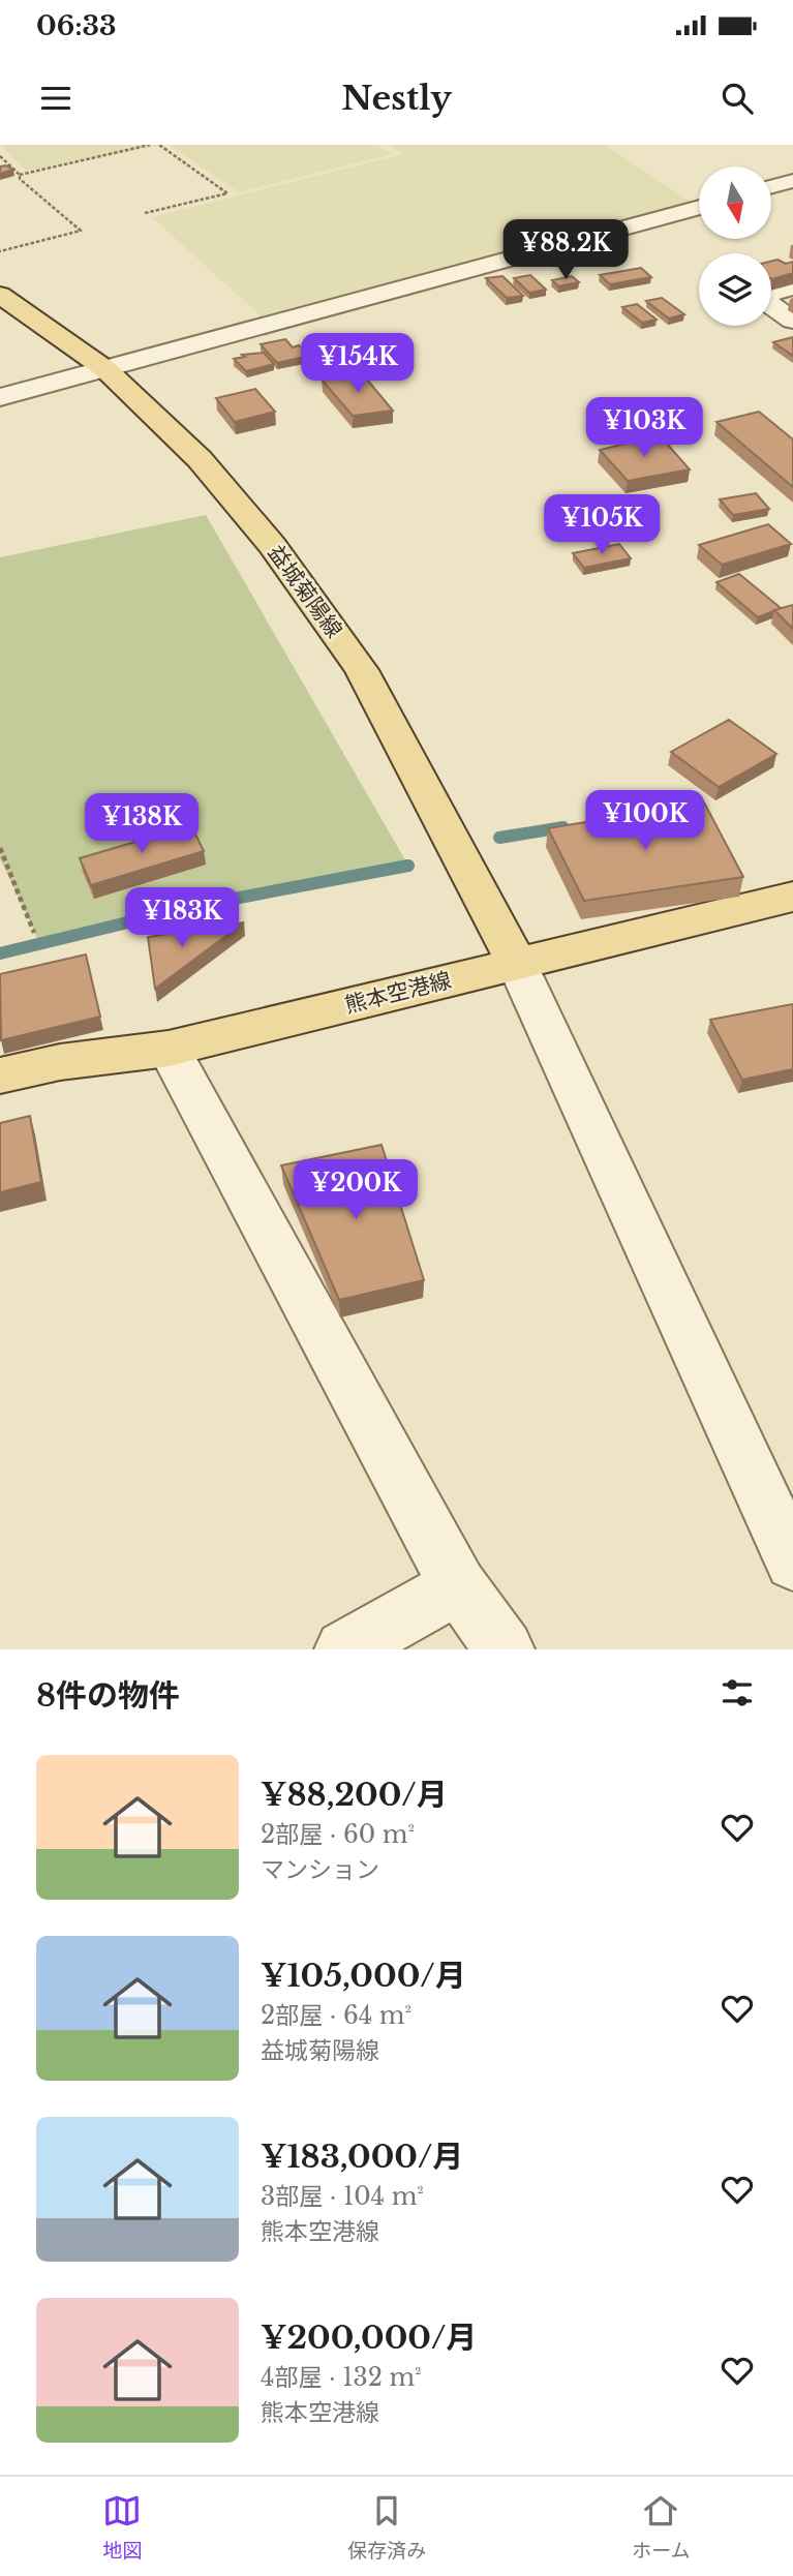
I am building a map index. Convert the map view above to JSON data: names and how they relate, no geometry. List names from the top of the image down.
{
  "streets": {
    "main road": ["益城菊陽線", "熊本空港線"]
  },
  "crossings": [
    ["益城菊陽線", "熊本空港線"]
  ],
  "north": "bottom",
  "page": {
    "status": "06:33",
    "header": "Nestly",
    "price": [
      "¥88.2K",
      "¥154K",
      "¥103K",
      "¥105K",
      "¥100K",
      "¥138K",
      "¥183K",
      "¥200K"
    ],
    "heading": "8件の物件",
    "list": [
      {
        "name": "¥88,200/月",
        "note": "2部屋 · 60 m² · マンション"
      },
      {
        "name": "¥105,000/月",
        "note": "2部屋 · 64 m² · 益城菊陽線"
      },
      {
        "name": "¥183,000/月",
        "note": "3部屋 · 104 m² · 熊本空港線"
      },
      {
        "name": "¥200,000/月",
        "note": "4部屋 · 132 m² · 熊本空港線"
      }
    ],
    "tabs": ["地図", "保存済み", "ホーム"]
  }
}
